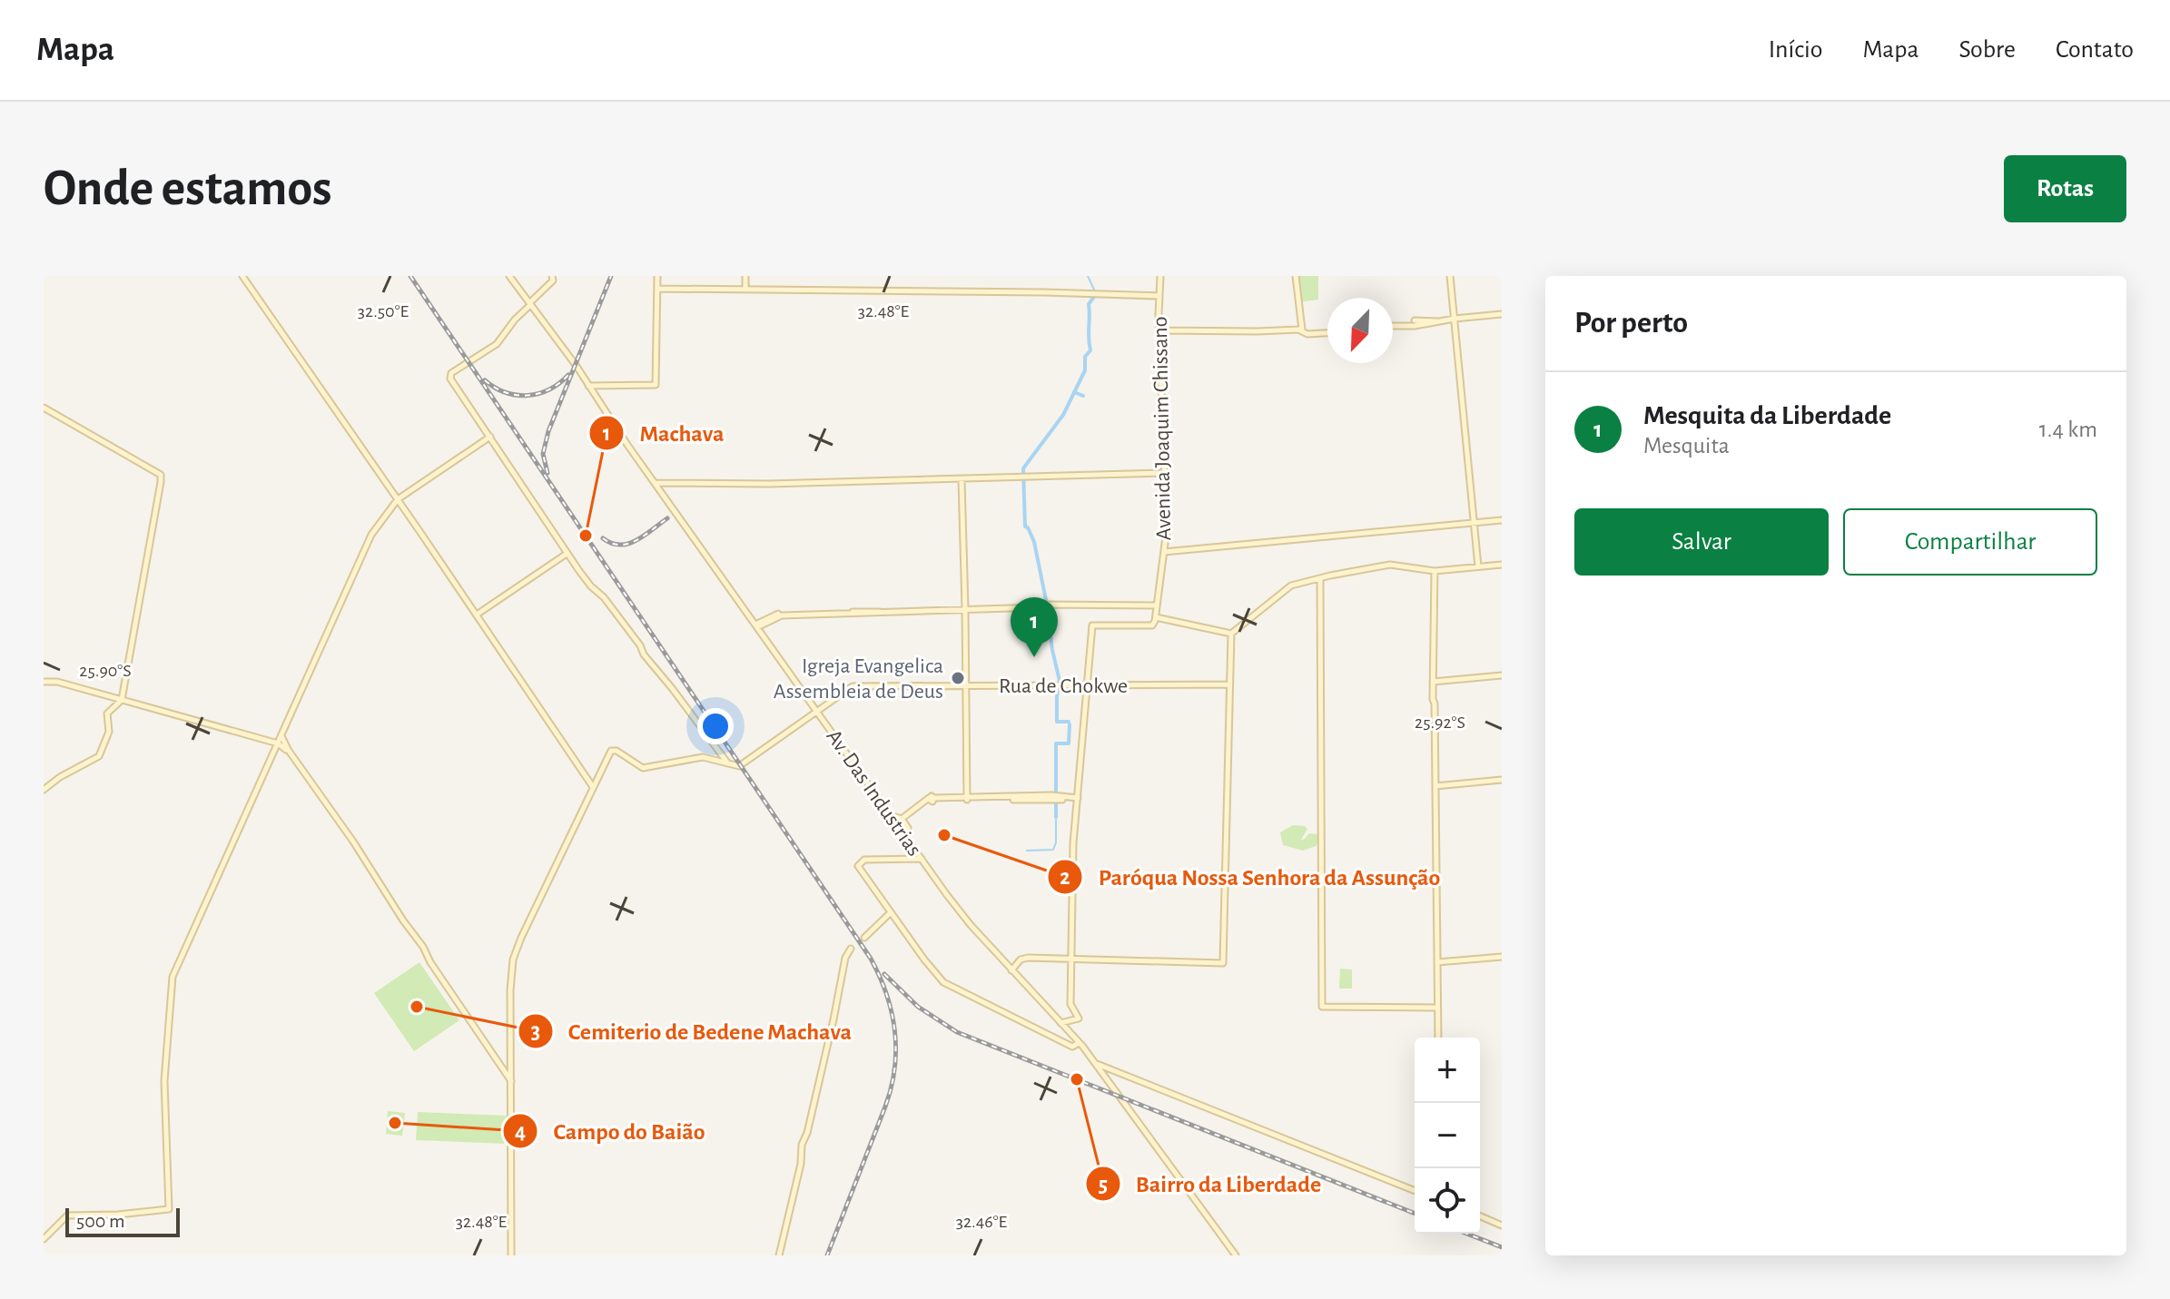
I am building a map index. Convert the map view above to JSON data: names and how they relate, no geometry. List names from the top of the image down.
{
  "streets": {
    "street": ["Avenida Joaquim Chissano", "Rua de Chokwe", "Av. Das Industrias"]
  },
  "crossings": [
    ["Avenida Joaquim Chissano", "Rua de Chokwe"],
    ["Rua de Chokwe", "Av. Das Industrias"]
  ],
  "places": [
    "Machava",
    "Igreja Evangelica Assembleia de Deus",
    "Paróqua Nossa Senhora da Assunção",
    "Cemiterio de Bedene Machava",
    "Bairro da Liberdade",
    "Campo do Baião"
  ],
  "scale_bar": "500 m",
  "north": "bottom left",
  "page": {
    "header": "Mapa",
    "nav": [
      "Início",
      "Mapa",
      "Sobre",
      "Contato"
    ],
    "buttons": [
      "Rotas",
      ["Salvar", "Compartilhar"]
    ],
    "title": "Onde estamos",
    "heading": "Por perto",
    "list": [
      {
        "mark": "1",
        "name": "Mesquita da Liberdade",
        "note": "Mesquita",
        "value": "1.4 km"
      }
    ],
    "pins": "1",
    "map_buttons": ["+", "−"],
    "scale": "500 m"
  },
  "coordinates": [
    "32.50°E",
    "32.48°E",
    "25.90°S",
    "25.92°S",
    "32.46°E"
  ]
}
